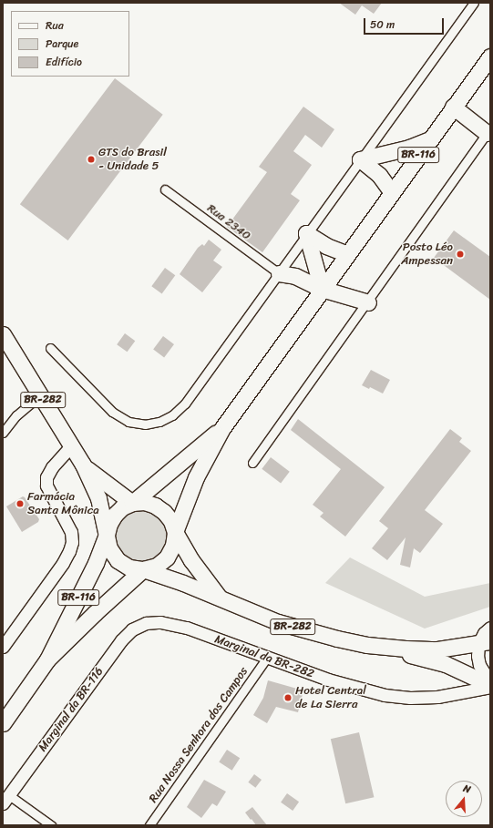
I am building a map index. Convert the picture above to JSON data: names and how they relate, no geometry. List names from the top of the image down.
{
  "streets": {
    "highway": ["BR-116", "BR-282"],
    "street": [
      "Rua 2340",
      "Marginal da BR-282",
      "Marginal da BR-116",
      "Rua Nossa Senhora dos Campos"
    ]
  },
  "crossings": [
    ["BR-116", "BR-282"],
    ["Marginal da BR-282", "Marginal da BR-116"],
    ["Marginal da BR-282", "Rua Nossa Senhora dos Campos"]
  ],
  "places": [
    "GTS do Brasil - Unidade 5",
    "Posto Léo Ampessan",
    "Farmácia Santa Mônica",
    "Hotel Central de La Sierra"
  ],
  "legend": ["Rua", "Parque", "Edifício"],
  "scale_bar": "50 m",
  "north": "top"
}
